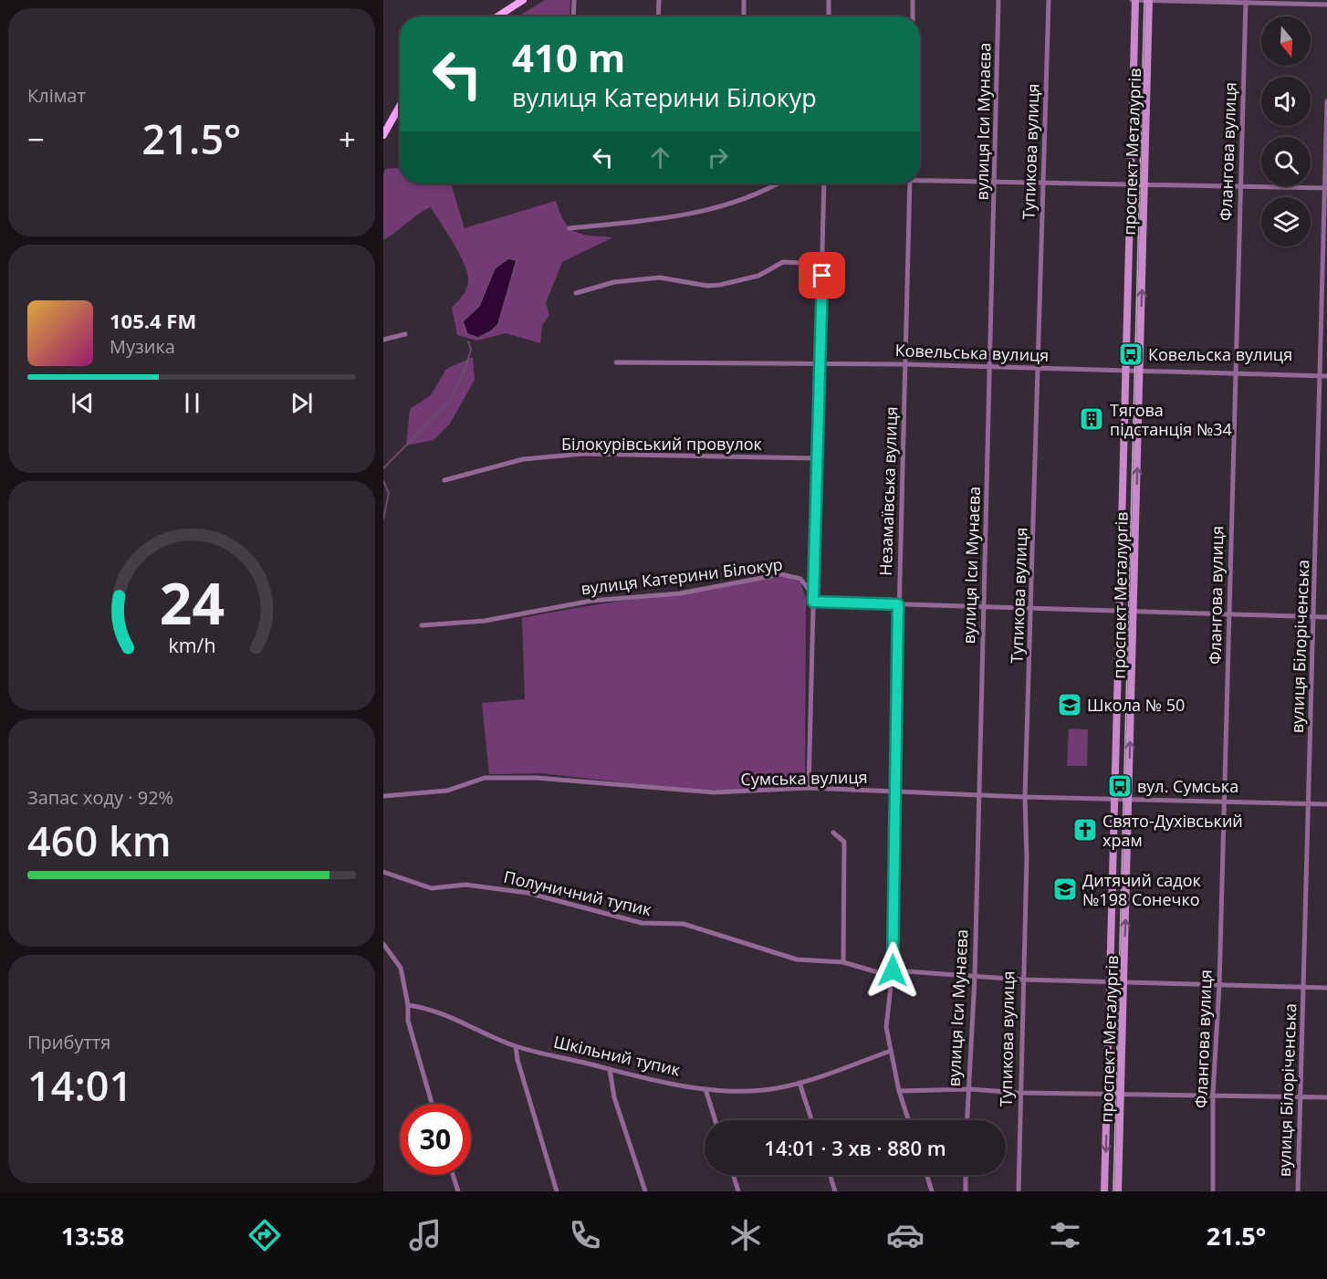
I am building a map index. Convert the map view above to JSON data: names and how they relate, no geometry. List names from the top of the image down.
{
  "streets": {
    "main road": ["проспект Металургів"],
    "street": [
      "вулиця Іси Мунаєва",
      "Тупикова вулиця",
      "Флангова вулиця",
      "Ковельська вулиця",
      "Білокурівський провулок",
      "Незамаївська вулиця",
      "вулиця Катерини Білокур",
      "вулиця Білоріченська",
      "Сумська вулиця",
      "Полуничний тупик",
      "Шкільний тупик"
    ]
  },
  "crossings": [
    ["вулиця Іси Мунаєва", "Ковельська вулиця"],
    ["вулиця Іси Мунаєва", "Сумська вулиця"],
    ["вулиця Іси Мунаєва", "Полуничний тупик"],
    ["Тупикова вулиця", "Ковельська вулиця"],
    ["Тупикова вулиця", "Сумська вулиця"],
    ["Тупикова вулиця", "Полуничний тупик"],
    ["проспект Металургів", "Ковельська вулиця"],
    ["проспект Металургів", "Сумська вулиця"],
    ["проспект Металургів", "Полуничний тупик"],
    ["Флангова вулиця", "Ковельська вулиця"],
    ["Флангова вулиця", "Сумська вулиця"],
    ["Флангова вулиця", "Полуничний тупик"],
    ["Ковельська вулиця", "Незамаївська вулиця"],
    ["Ковельська вулиця", "вулиця Білоріченська"],
    ["Незамаївська вулиця", "Сумська вулиця"],
    ["Незамаївська вулиця", "Полуничний тупик"],
    ["Незамаївська вулиця", "Шкільний тупик"],
    ["вулиця Білоріченська", "Сумська вулиця"],
    ["вулиця Білоріченська", "Полуничний тупик"]
  ],
  "places": {
    "bus stop": ["Ковельска вулиця", "вул. Сумська"],
    "building": ["Тягова пiдстанцiя №34"],
    "school or university": ["Школа № 50", "Дитячий садок №198 Сонечко"],
    "church": ["Свято-Духівський храм"]
  },
  "north": "bottom",
  "page": {
    "tile": [
      "Клімат",
      ["Запас ходу · 92%", "460 km"],
      ["Прибуття", "14:01"]
    ],
    "turn": ["410 m", "вулиця Катерини Білокур"],
    "heat": ["−", "21.5°", "+"],
    "song": ["105.4 FM", "Музика"],
    "limit": "30",
    "trip": "14:01 · 3 хв · 880 m",
    "tabs": ["13:58", "21.5°"],
    "gauge": ["24", "km/h"]
  }
}
